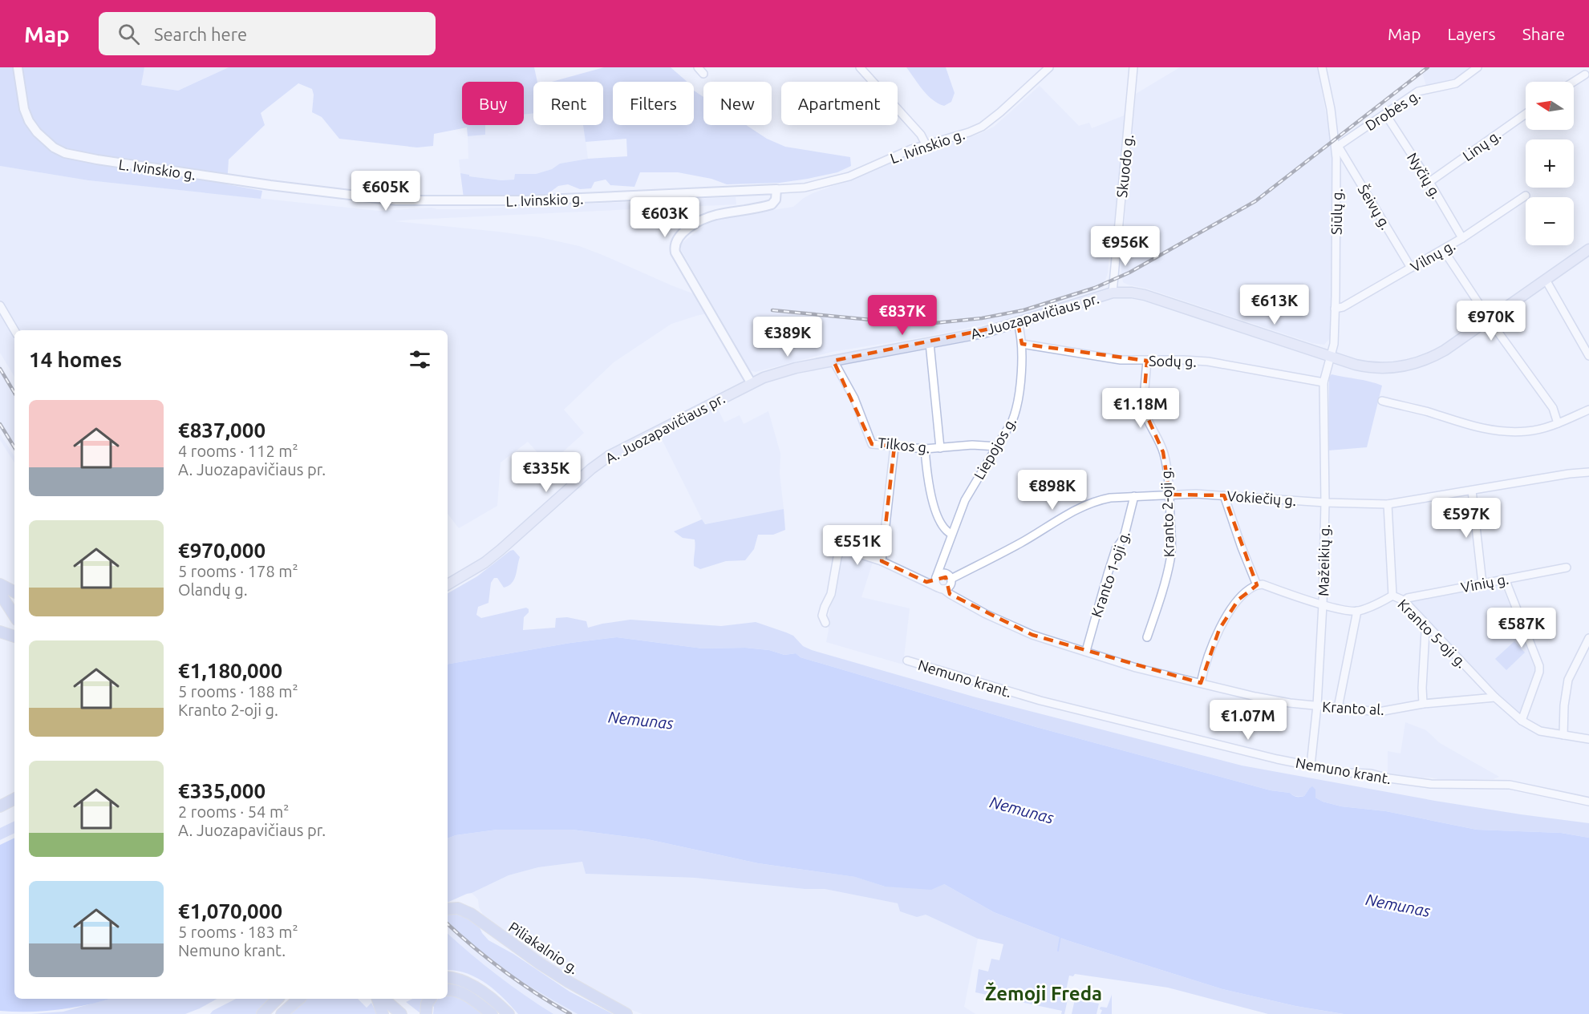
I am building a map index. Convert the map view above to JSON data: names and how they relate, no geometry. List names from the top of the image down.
{
  "streets": {
    "main road": ["A. Juozapavičiaus pr.", "Piliakalnio g."],
    "street": [
      "Drobės g.",
      "Linų g.",
      "L. Ivinskio g.",
      "Skuodo g.",
      "Nyčių g.",
      "Šeivų g.",
      "Siūlų g.",
      "Vilnų g.",
      "Sodų g.",
      "Tilkos g.",
      "Liepojos g.",
      "Vokiečių g.",
      "Kranto 2-oji g.",
      "Mažeikių g.",
      "Kranto 1-oji g.",
      "Vinių g.",
      "Kranto 5-oji g.",
      "Nemuno krant.",
      "Kranto al."
    ]
  },
  "crossings": [
    ["Drobės g.", "Nyčių g."],
    ["Drobės g.", "Šeivų g."],
    ["Drobės g.", "Siūlų g."],
    ["Linų g.", "Nyčių g."],
    ["Skuodo g.", "A. Juozapavičiaus pr."],
    ["Nyčių g.", "Vilnų g."],
    ["Šeivų g.", "Siūlų g."],
    ["Šeivų g.", "Vilnų g."],
    ["Siūlų g.", "Vilnų g."],
    ["Siūlų g.", "A. Juozapavičiaus pr."],
    ["Siūlų g.", "Mažeikių g."],
    ["A. Juozapavičiaus pr.", "Tilkos g."],
    ["A. Juozapavičiaus pr.", "Liepojos g."],
    ["A. Juozapavičiaus pr.", "Mažeikių g."],
    ["Sodų g.", "Liepojos g."],
    ["Sodų g.", "Kranto 2-oji g."],
    ["Sodų g.", "Mažeikių g."],
    ["Tilkos g.", "Liepojos g."],
    ["Liepojos g.", "Vokiečių g."],
    ["Liepojos g.", "Kranto al."],
    ["Vokiečių g.", "Kranto 2-oji g."],
    ["Vokiečių g.", "Mažeikių g."],
    ["Vokiečių g.", "Kranto 1-oji g."],
    ["Vokiečių g.", "Kranto 5-oji g."],
    ["Vokiečių g.", "Kranto al."],
    ["Mažeikių g.", "Nemuno krant."],
    ["Mažeikių g.", "Kranto al."],
    ["Kranto 1-oji g.", "Kranto al."],
    ["Vinių g.", "Kranto 5-oji g."],
    ["Kranto 5-oji g.", "Kranto al."]
  ],
  "districts": ["Žemoji Freda"],
  "water": ["Nemunas"],
  "north": "left",
  "page": {
    "header": "Map",
    "search": "Search here",
    "nav": ["Map", "Layers", "Share"],
    "map_buttons": ["+", "−"],
    "chip": [
      "Buy",
      "Rent",
      "Filters",
      "New",
      "Apartment"
    ],
    "price": [
      "€605K",
      "€603K",
      "€956K",
      "€613K",
      "€837K",
      "€970K",
      "€389K",
      "€1.18M",
      "€335K",
      "€898K",
      "€597K",
      "€551K",
      "€587K",
      "€1.07M"
    ],
    "heading": "14 homes",
    "list": [
      {
        "name": "€837,000",
        "note": "4 rooms · 112 m² · A. Juozapavičiaus pr."
      },
      {
        "name": "€970,000",
        "note": "5 rooms · 178 m² · Olandų g."
      },
      {
        "name": "€1,180,000",
        "note": "5 rooms · 188 m² · Kranto 2-oji g."
      },
      {
        "name": "€335,000",
        "note": "2 rooms · 54 m² · A. Juozapavičiaus pr."
      },
      {
        "name": "€1,070,000",
        "note": "5 rooms · 183 m² · Nemuno krant."
      }
    ]
  }
}
